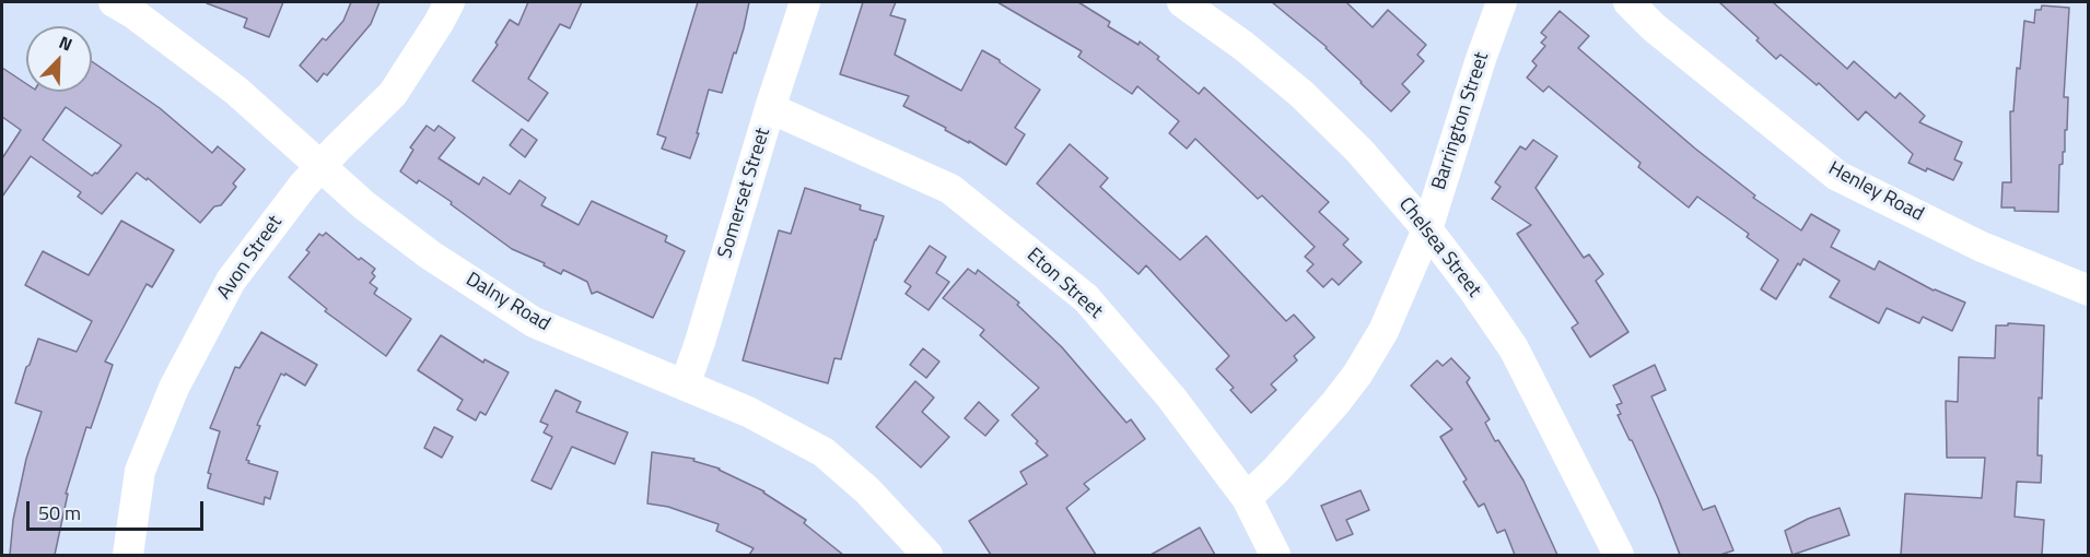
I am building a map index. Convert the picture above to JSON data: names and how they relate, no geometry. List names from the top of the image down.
{
  "streets": {
    "street": [
      "Barrington Street",
      "Henley Road",
      "Somerset Street",
      "Chelsea Street",
      "Avon Street",
      "Eton Street",
      "Dalny Road"
    ]
  },
  "crossings": [
    ["Barrington Street", "Chelsea Street"],
    ["Barrington Street", "Eton Street"],
    ["Somerset Street", "Eton Street"],
    ["Somerset Street", "Dalny Road"],
    ["Avon Street", "Dalny Road"]
  ],
  "scale_bar": "50 m",
  "north": "top right"
}
